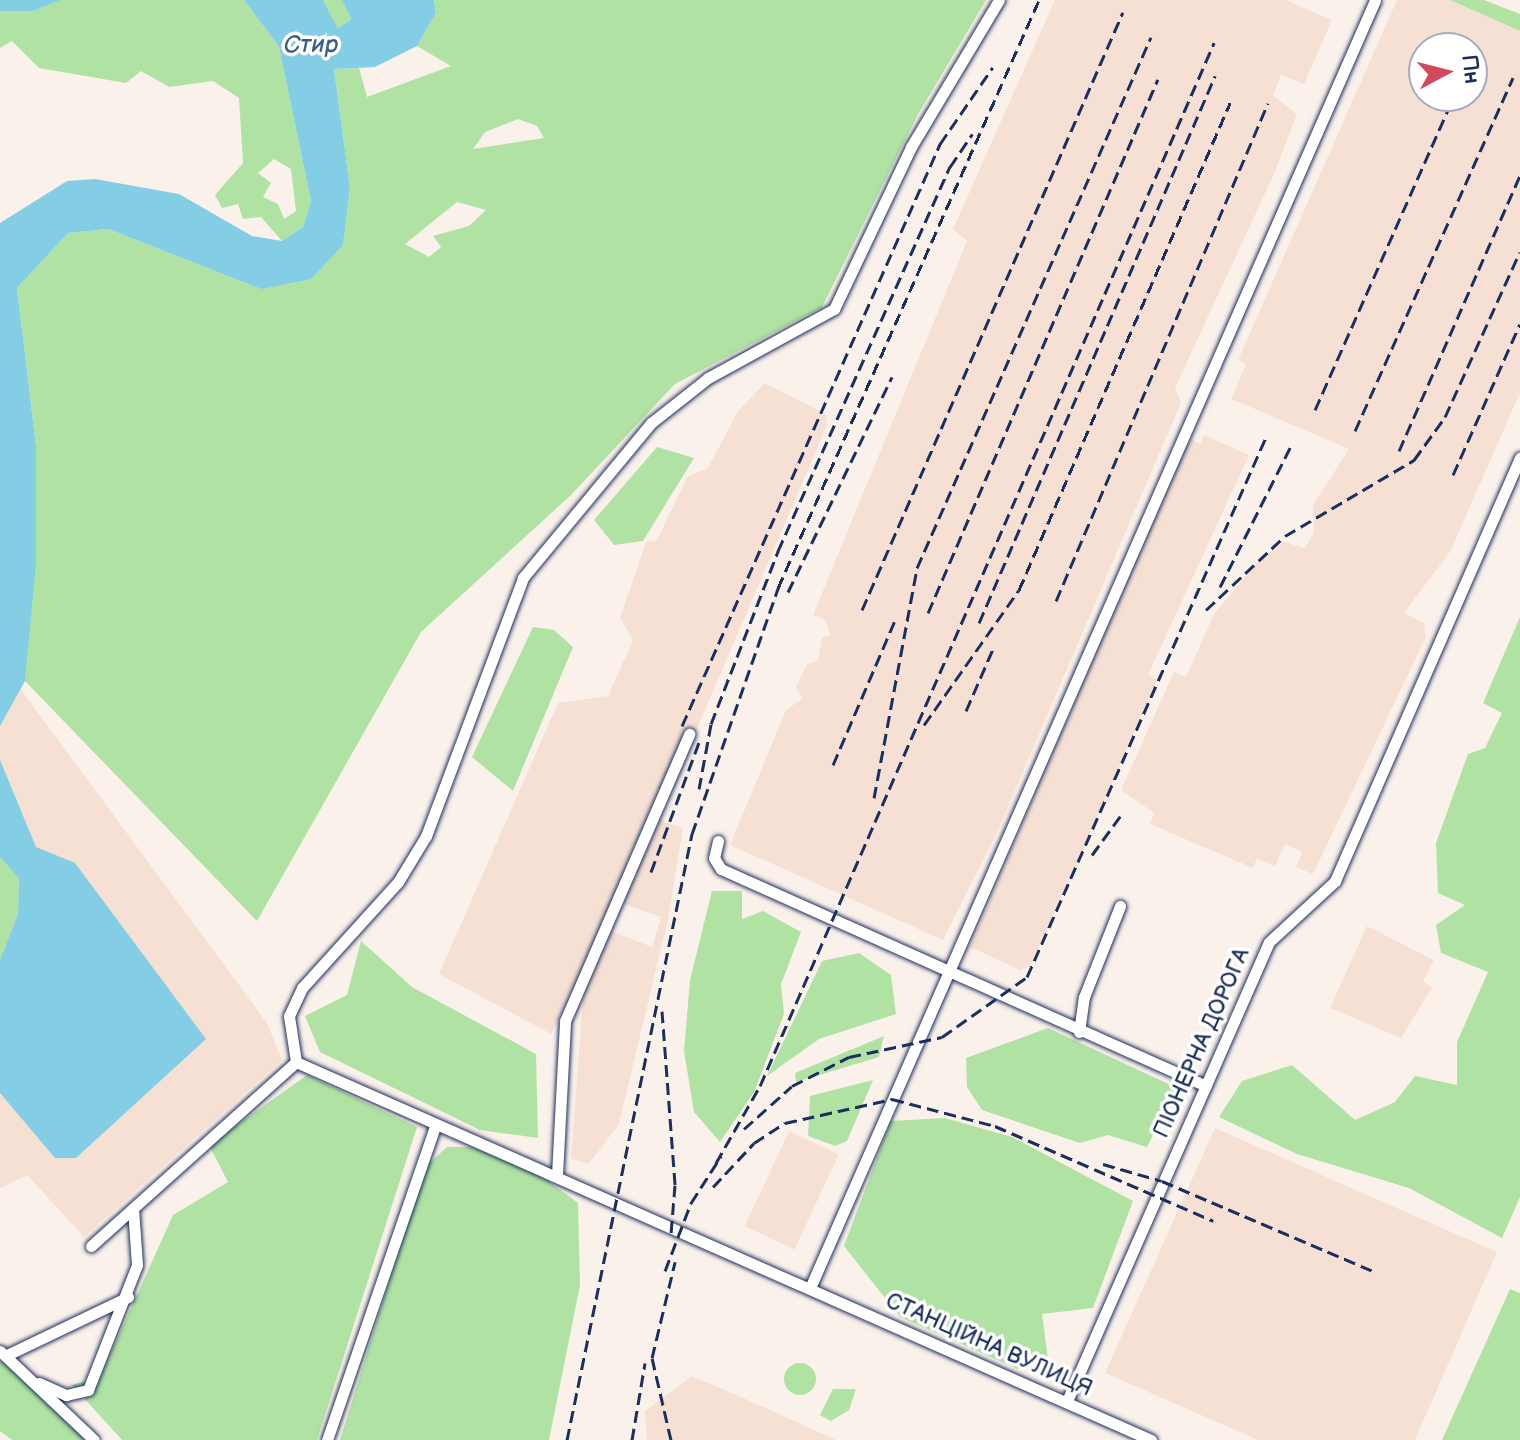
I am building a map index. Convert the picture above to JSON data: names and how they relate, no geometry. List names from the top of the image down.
{
  "streets": {
    "street": ["ПІОНЕРНА ДОРОГА", "СТАНЦІЙНА ВУЛИЦЯ"]
  },
  "crossings": [
    ["ПІОНЕРНА ДОРОГА", "СТАНЦІЙНА ВУЛИЦЯ"]
  ],
  "water": ["Стир"],
  "north": "right"
}
